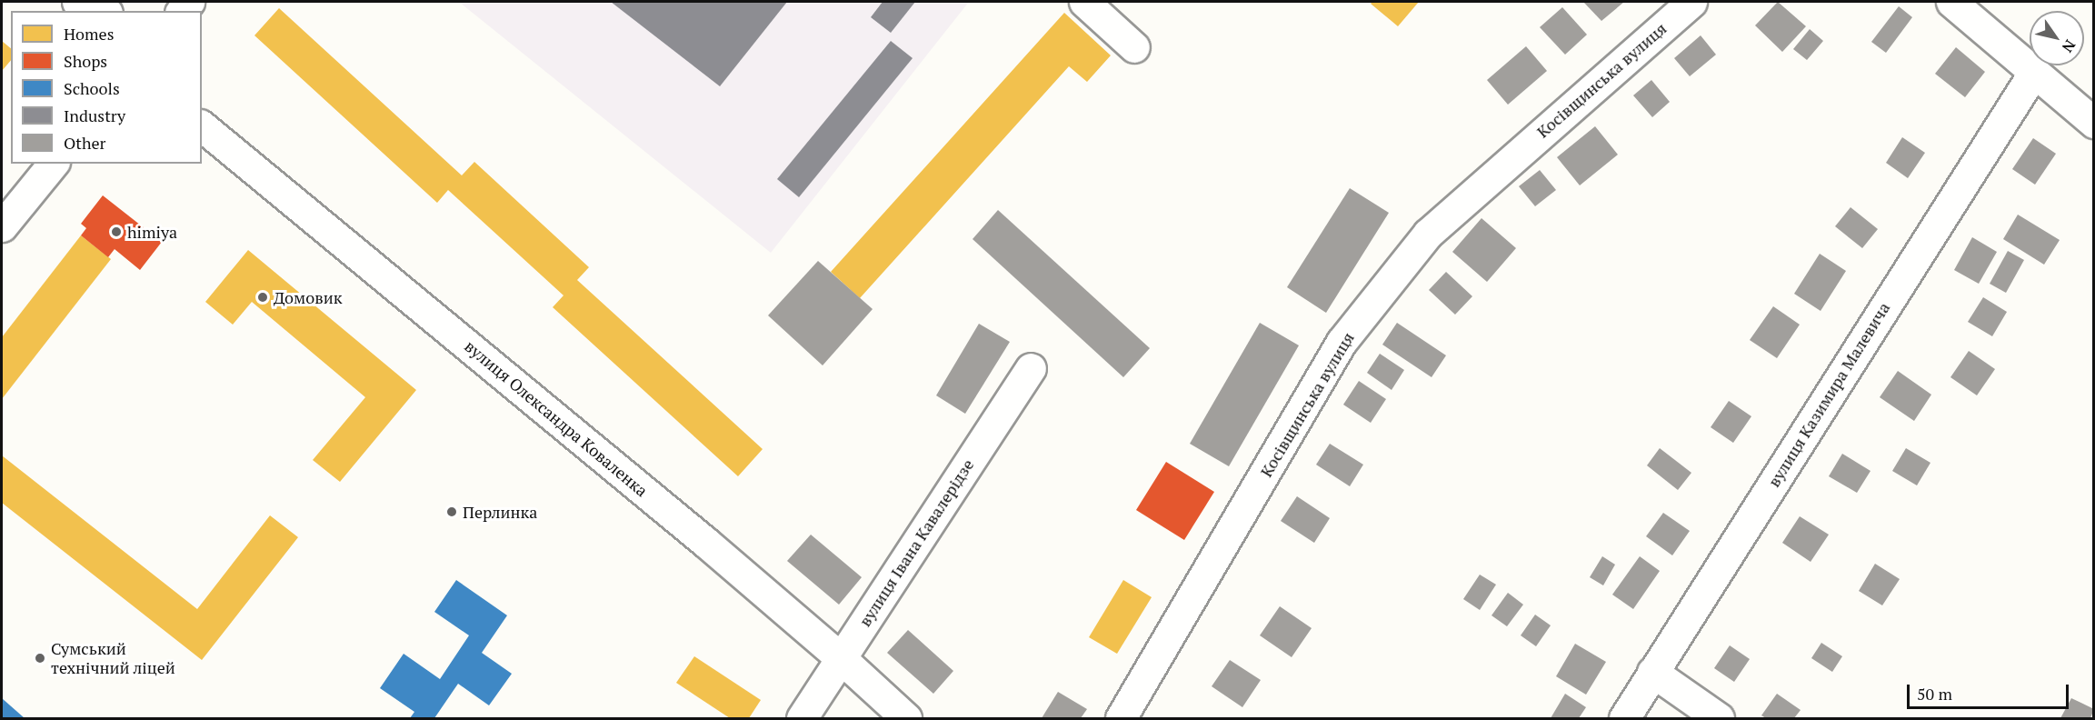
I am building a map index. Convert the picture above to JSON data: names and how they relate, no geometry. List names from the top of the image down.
{
  "streets": {
    "street": [
      "Косівщинська вулиця",
      "вулиця Казимира Малевича",
      "вулиця Олександра Коваленка",
      "вулиця Івана Кавалерідзе"
    ]
  },
  "crossings": [
    ["вулиця Олександра Коваленка", "вулиця Івана Кавалерідзе"]
  ],
  "places": [
    "himiya",
    "Домовик",
    "Перлинка",
    "Сумський технічний ліцей"
  ],
  "legend": [
    "Homes",
    "Shops",
    "Schools",
    "Industry",
    "Other"
  ],
  "scale_bar": "50 m",
  "north": "bottom right"
}
